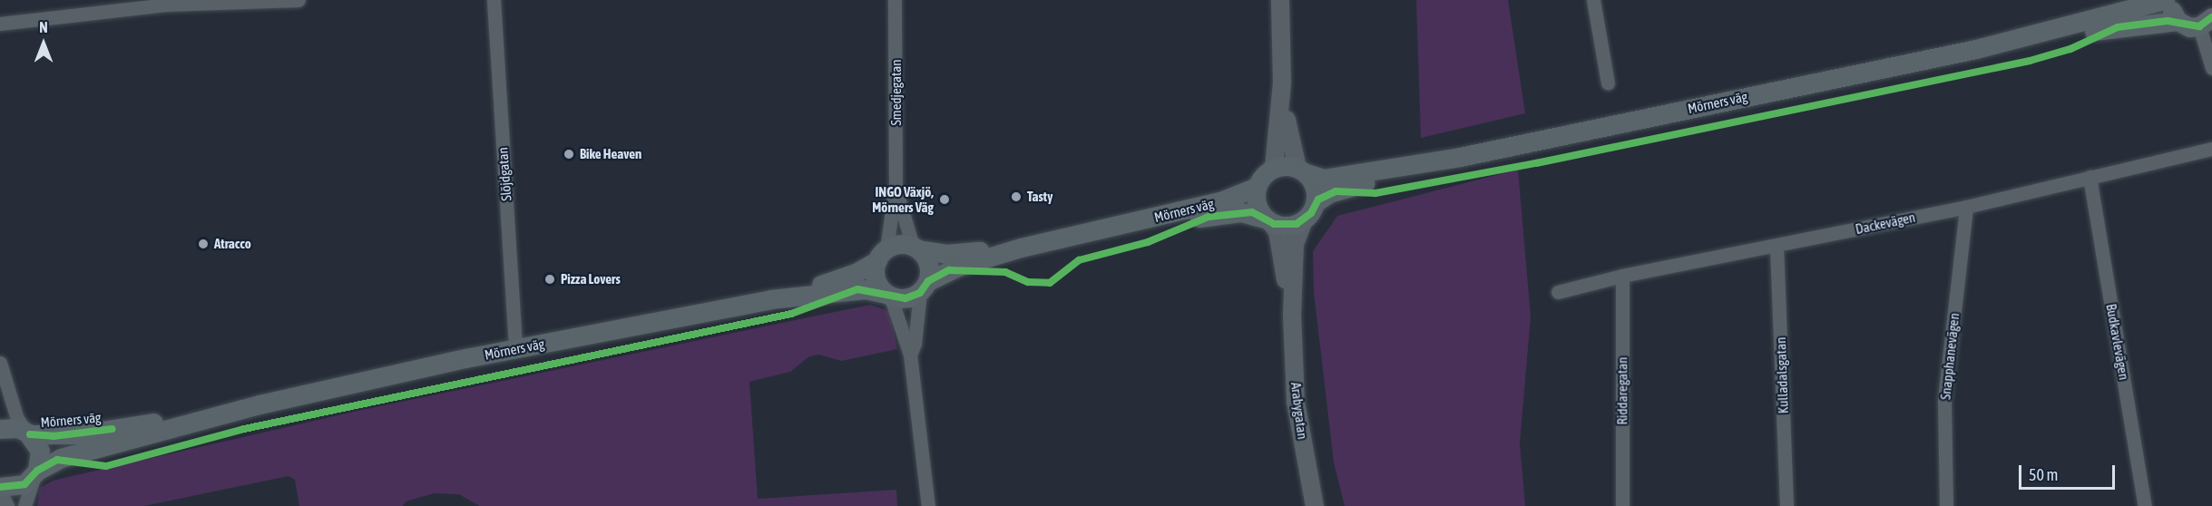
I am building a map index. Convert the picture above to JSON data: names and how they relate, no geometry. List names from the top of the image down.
{
  "streets": {
    "main road": ["Mörners väg"],
    "street": [
      "Smedjegatan",
      "Slöjdgatan",
      "Dackevägen",
      "Budkavlevägen",
      "Snapphanevägen",
      "Kulladalsgatan",
      "Riddaregatan",
      "Arabygatan"
    ]
  },
  "crossings": [
    ["Smedjegatan", "Mörners väg"],
    ["Mörners väg", "Slöjdgatan"],
    ["Mörners väg", "Arabygatan"],
    ["Dackevägen", "Budkavlevägen"],
    ["Dackevägen", "Snapphanevägen"],
    ["Dackevägen", "Kulladalsgatan"],
    ["Dackevägen", "Riddaregatan"]
  ],
  "places": [
    "Bike Heaven",
    "Tasty",
    "INGO Växjö, Mörners Väg",
    "Atracco",
    "Pizza Lovers"
  ],
  "scale_bar": "50 m",
  "north": "top"
}
